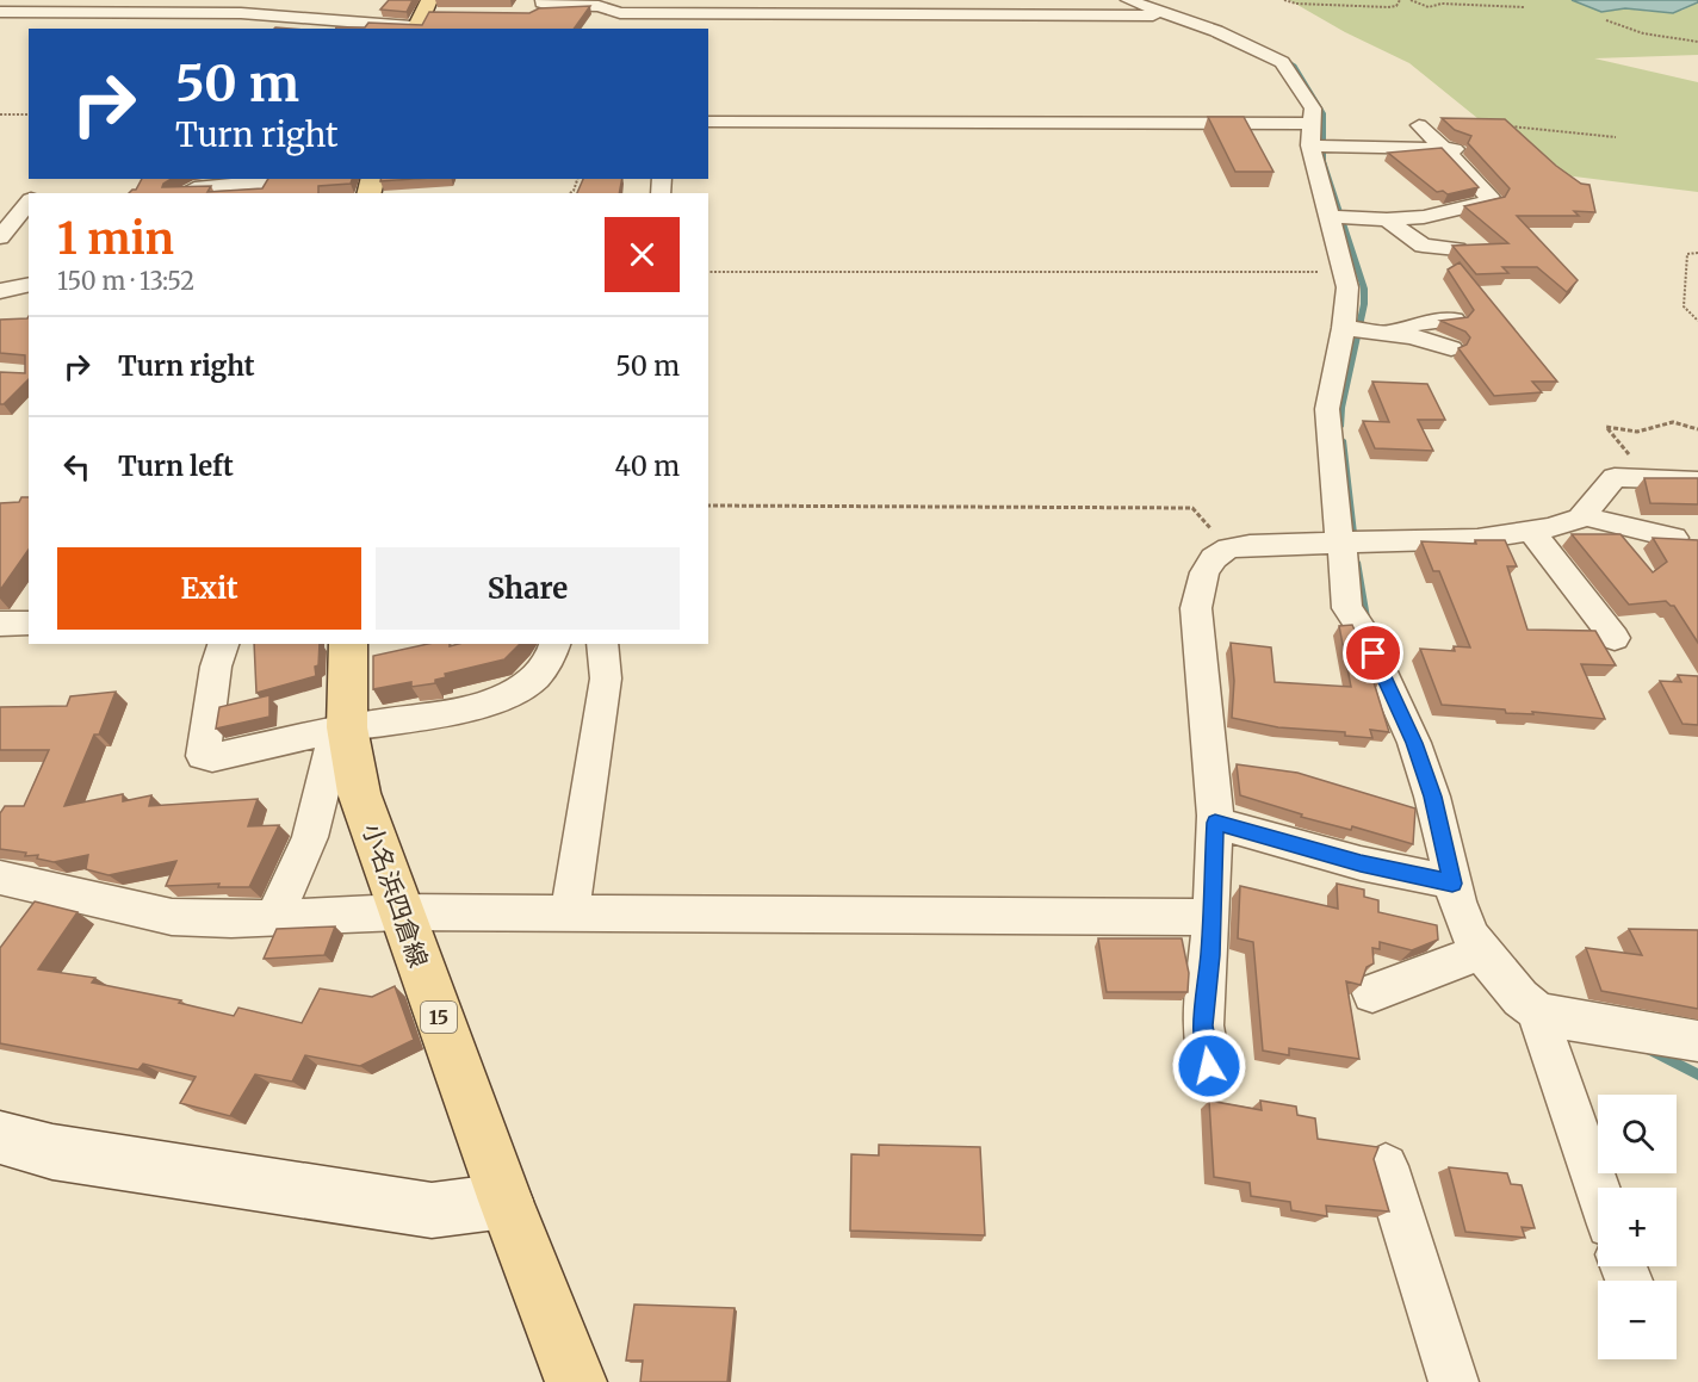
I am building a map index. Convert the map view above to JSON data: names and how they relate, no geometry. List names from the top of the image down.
{
  "streets": {
    "main road": ["小名浜四倉線", "15"]
  },
  "page": {
    "turn": ["50 m", "Turn right"],
    "heading": ["1 min", "150 m · 13:52"],
    "list": [
      {
        "name": "Turn right",
        "value": "50 m"
      },
      {
        "name": "Turn left",
        "value": "40 m"
      }
    ],
    "buttons": ["Exit", "Share"],
    "map_buttons": ["+", "−"]
  }
}
